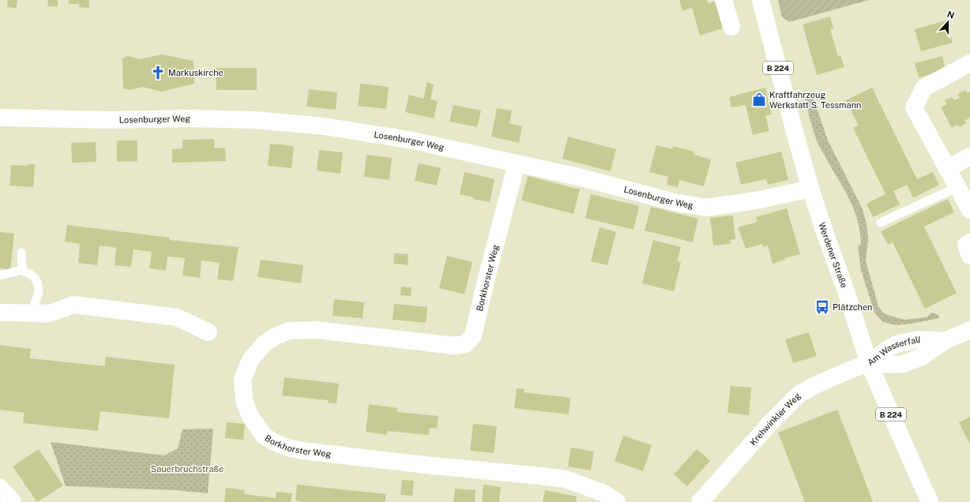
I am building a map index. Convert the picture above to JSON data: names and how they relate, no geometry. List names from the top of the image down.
{
  "streets": {
    "street": [
      "B 224",
      "Losenburger Weg",
      "Werdener Straße",
      "Borkhorster Weg",
      "Am Wasserfall",
      "Krehwinkler Weg"
    ]
  },
  "crossings": [
    ["Losenburger Weg", "Werdener Straße"],
    ["Losenburger Weg", "Borkhorster Weg"],
    ["Werdener Straße", "Am Wasserfall"],
    ["Werdener Straße", "Krehwinkler Weg"],
    ["Am Wasserfall", "Krehwinkler Weg"]
  ],
  "parks": ["Sauerbruchstraße"],
  "places": {
    "church": ["Markuskirche"],
    "shop": ["Kraftfahrzeug Werkstatt S. Tessmann"],
    "bus stop": ["Plätzchen"]
  },
  "north": "top"
}
